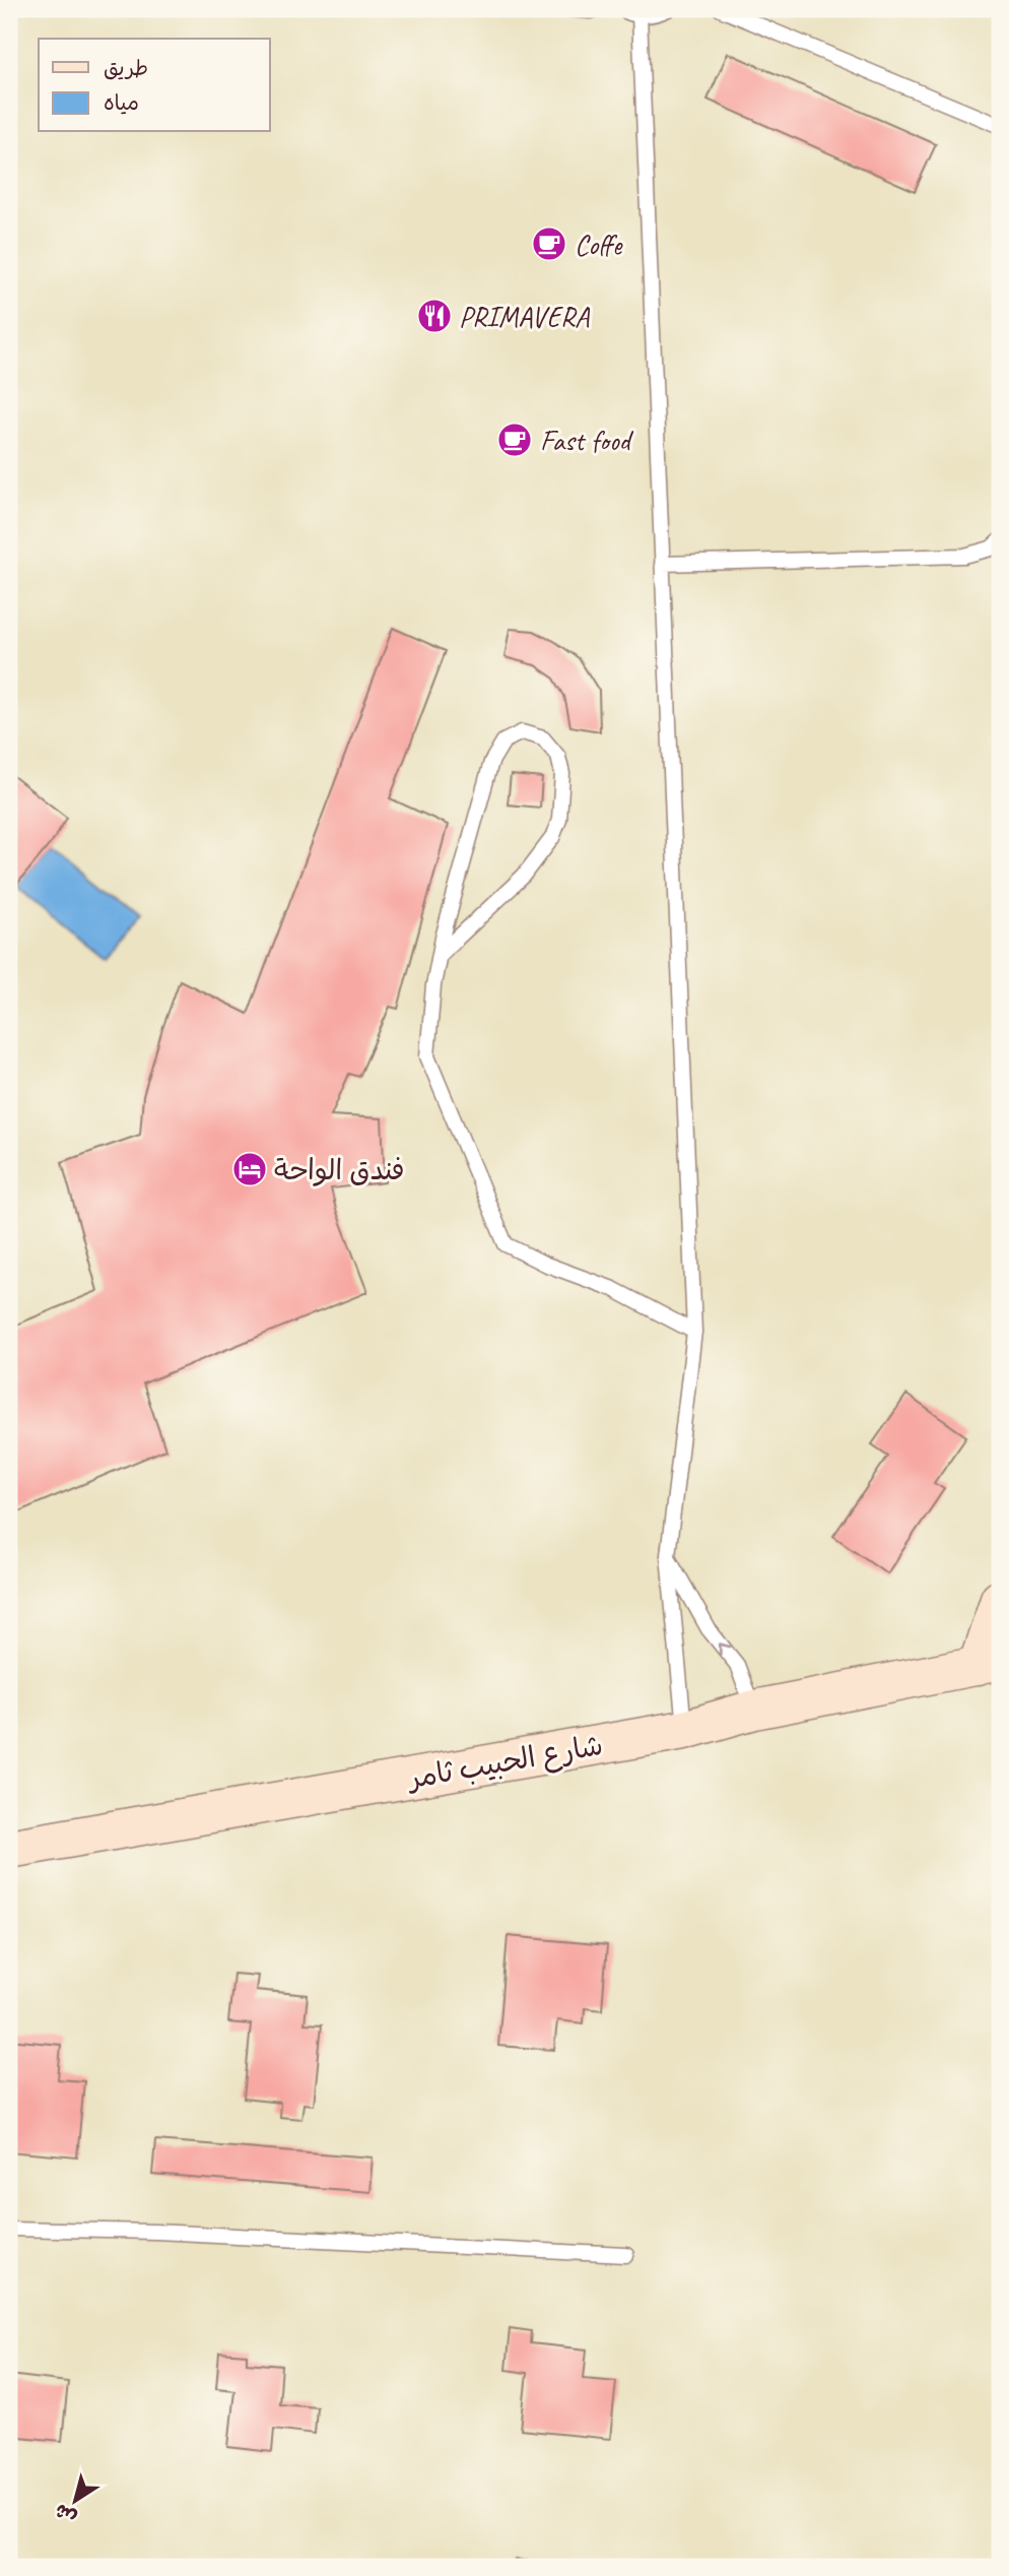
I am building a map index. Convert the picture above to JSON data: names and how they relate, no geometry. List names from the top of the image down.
{
  "streets": {
    "street": ["شارع الحبيب ثامر"]
  },
  "places": {
    "cafe": ["Coffe", "Fast food"],
    "restaurant": ["PRIMAVERA"],
    "hotel": ["فندق الواحة"]
  },
  "legend": ["طريق", "مياه"],
  "north": "bottom left"
}
